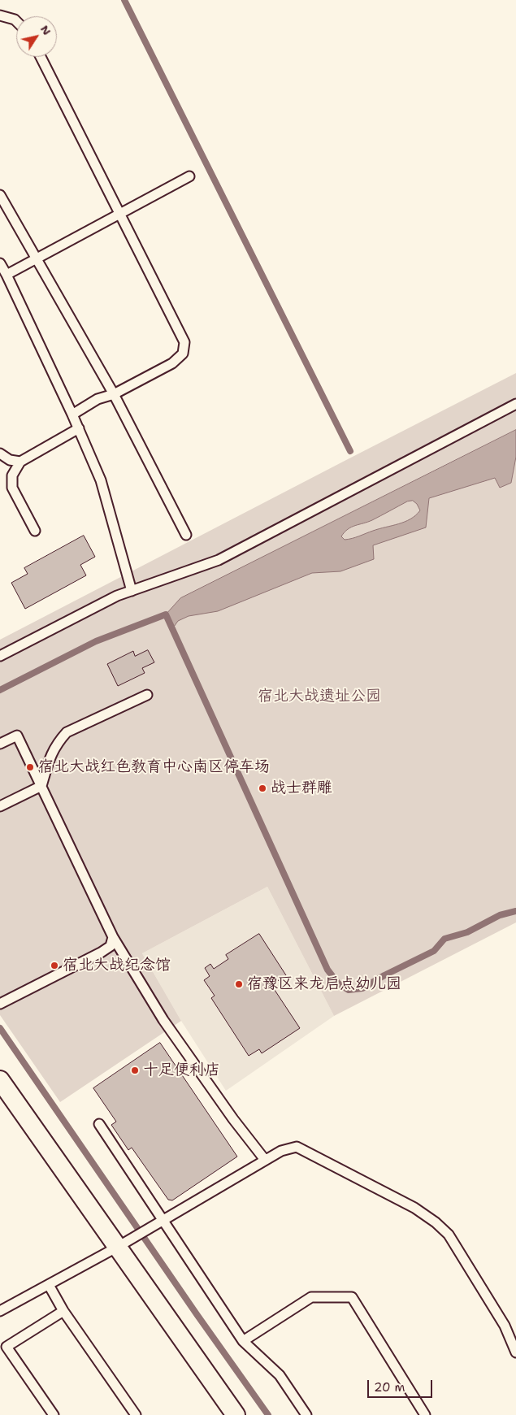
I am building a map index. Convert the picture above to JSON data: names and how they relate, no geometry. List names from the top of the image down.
{
  "parks": ["宿北大战遗址公园"],
  "places": [
    "宿北大战红色教育中心南区停车场",
    "战士群雕",
    "宿北大战纪念馆",
    "宿豫区来龙启点幼儿园",
    "十足便利店"
  ],
  "scale_bar": "20 m",
  "north": "top right"
}
